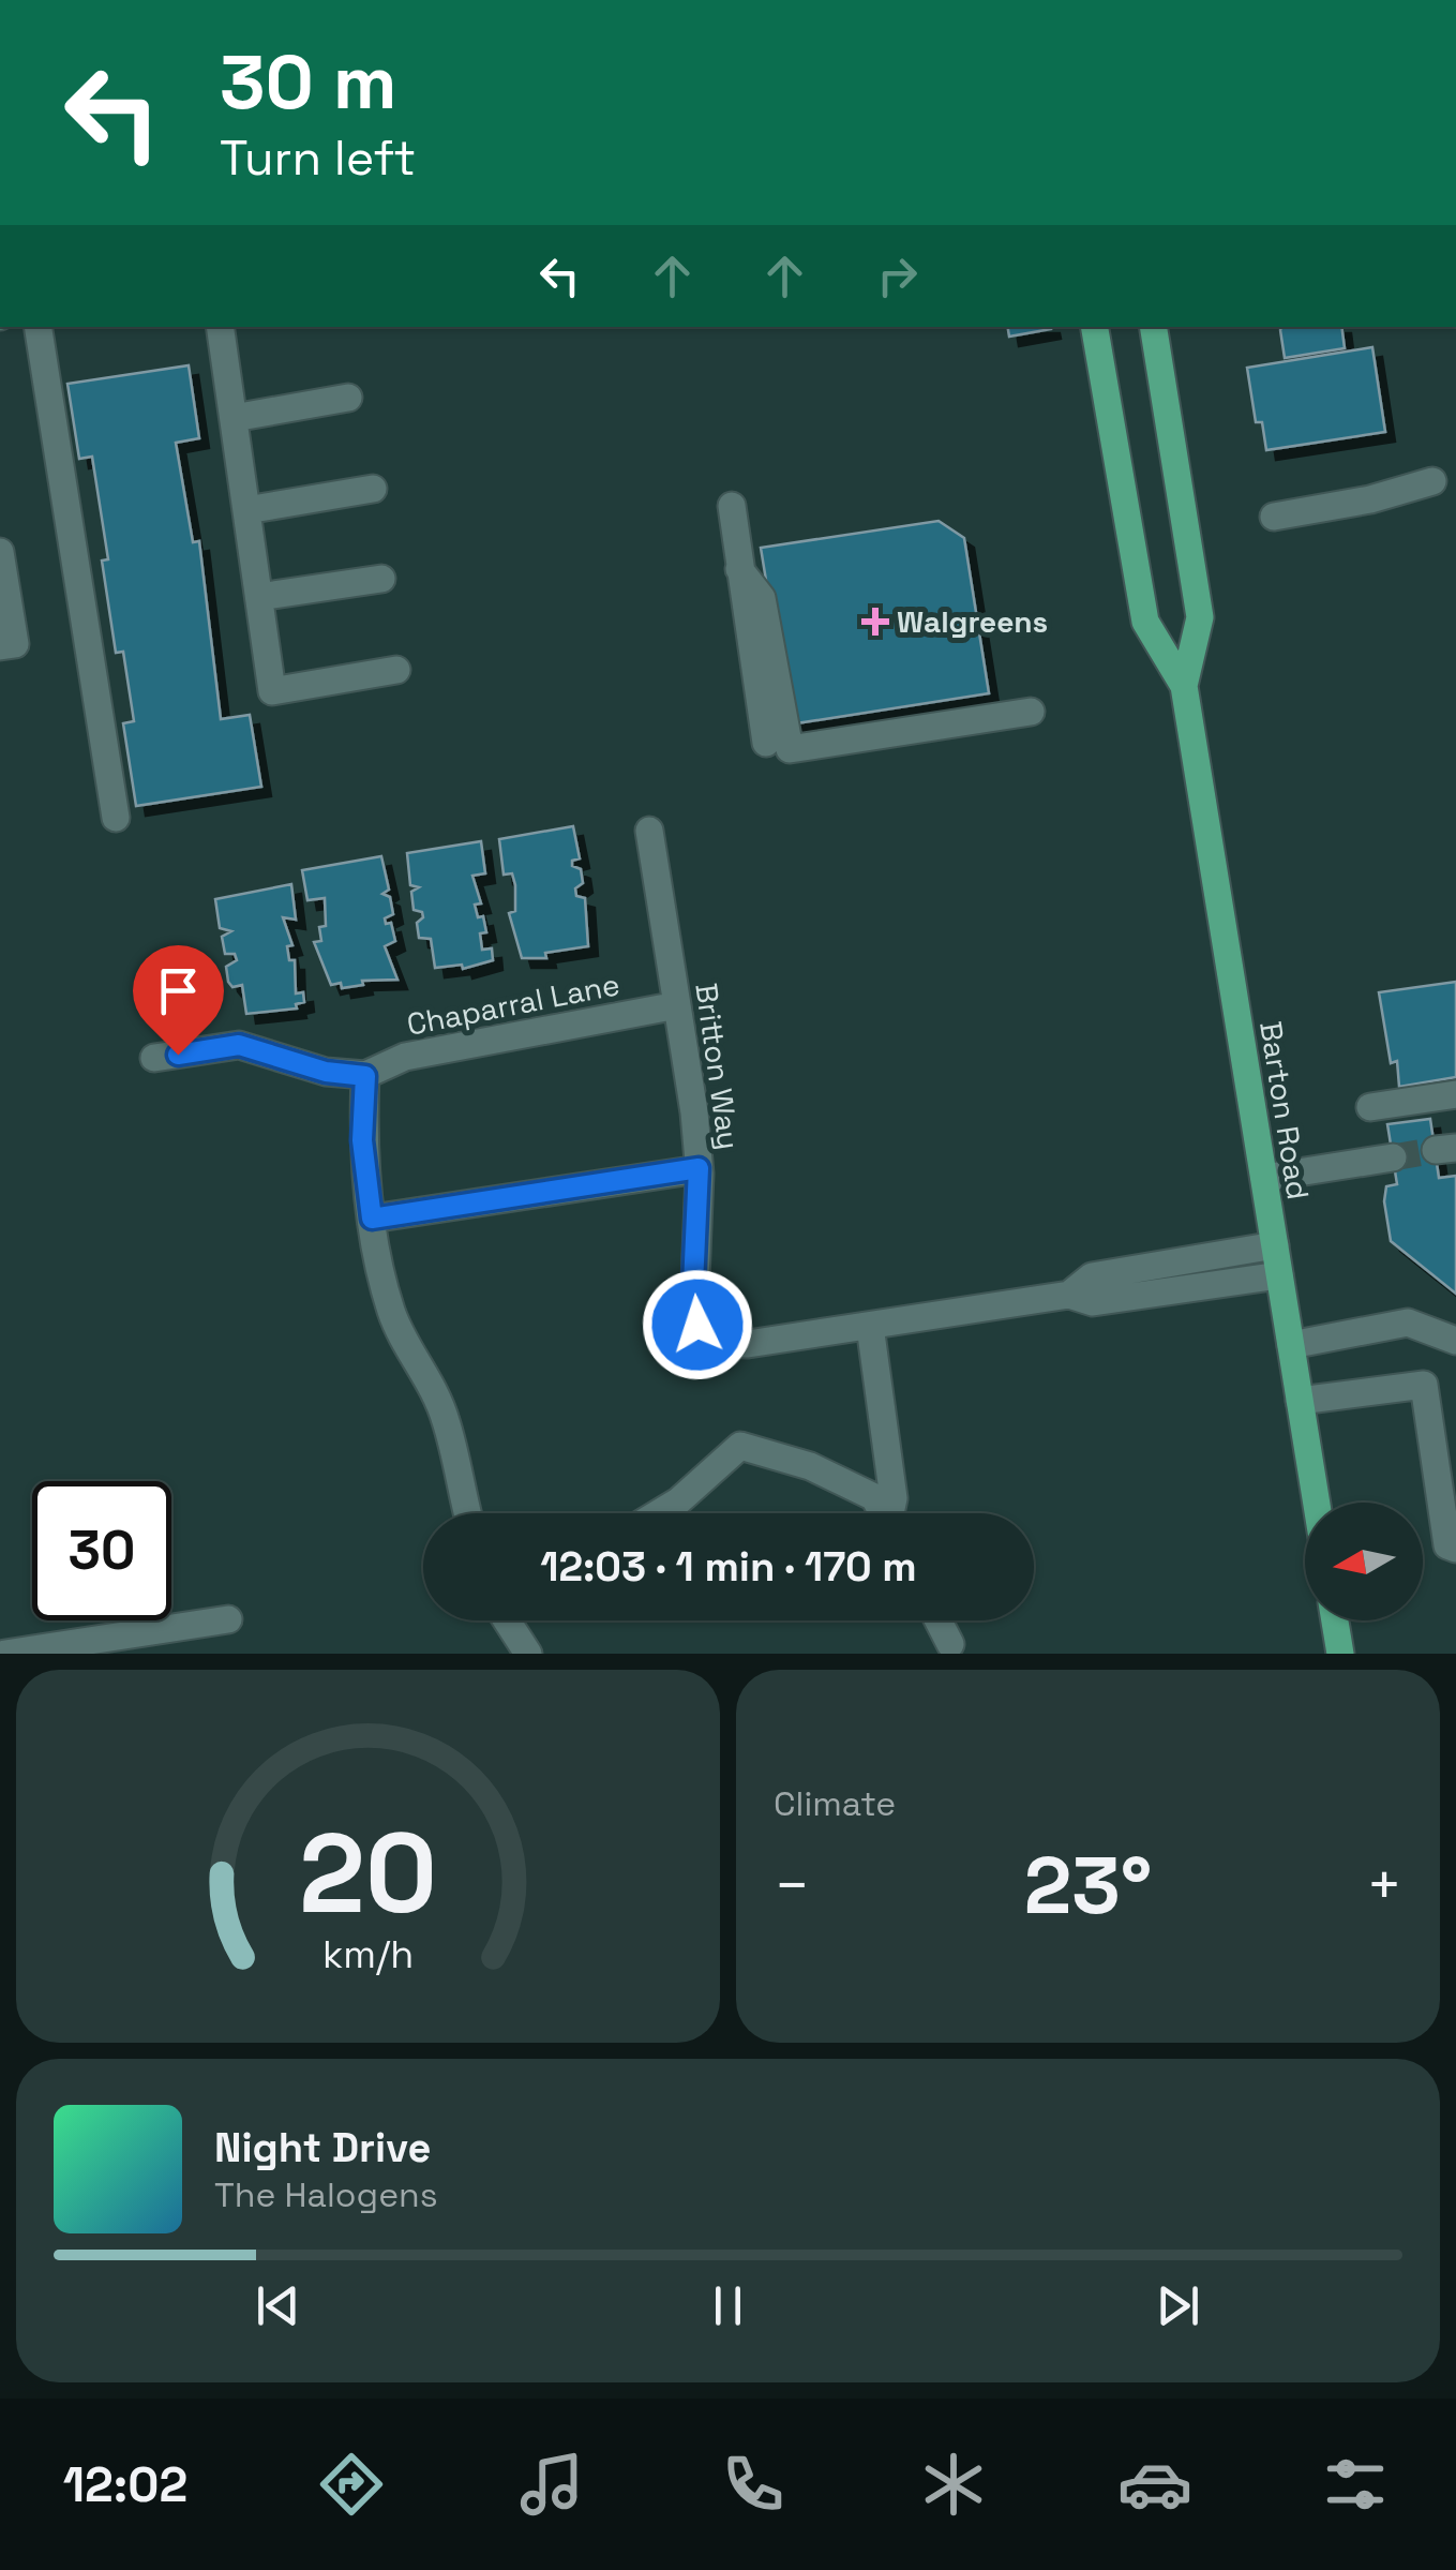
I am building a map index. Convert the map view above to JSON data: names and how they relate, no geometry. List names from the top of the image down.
{
  "streets": {
    "main road": ["Barton Road"],
    "street": ["Chaparral Lane", "Britton Way"]
  },
  "crossings": [
    ["Chaparral Lane", "Britton Way"]
  ],
  "places": {
    "health": ["Walgreens"]
  },
  "north": "left",
  "page": {
    "turn": ["30 m", "Turn left"],
    "limit": "30",
    "trip": "12:03 · 1 min · 170 m",
    "tile": "Climate",
    "heat": ["−", "23°", "+"],
    "song": ["Night Drive", "The Halogens"],
    "tabs": "12:02",
    "gauge": ["20", "km/h"]
  }
}
